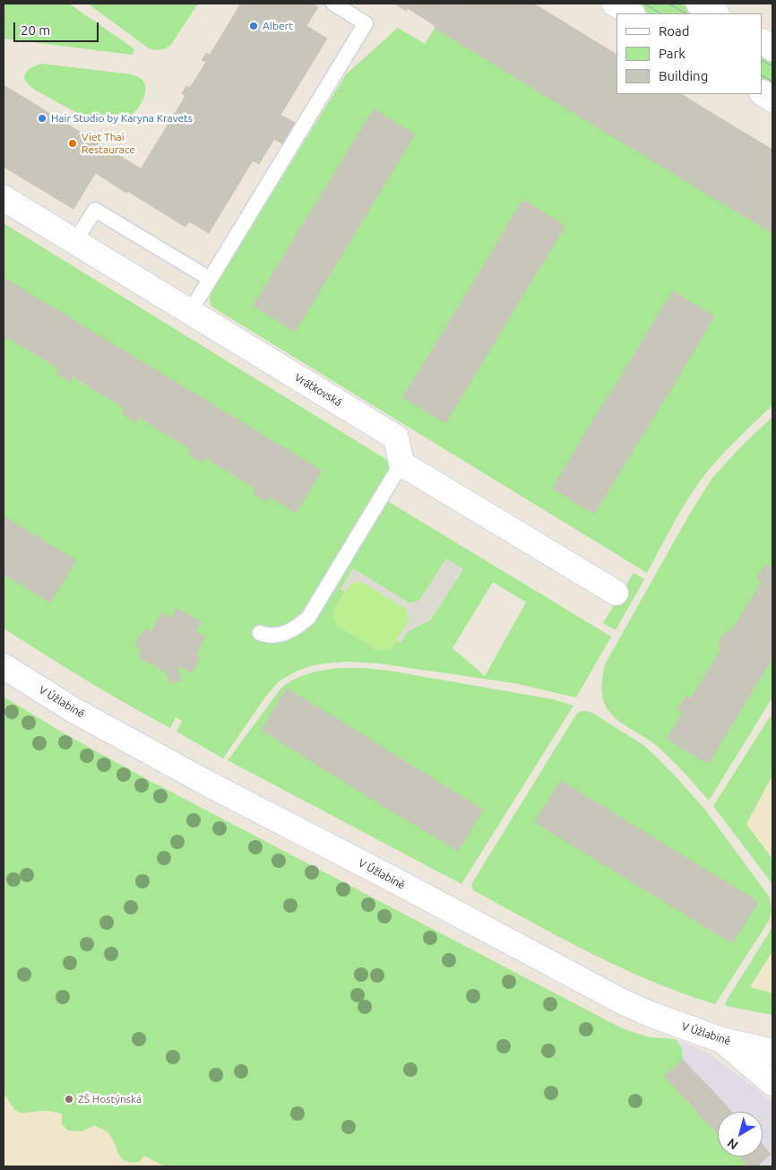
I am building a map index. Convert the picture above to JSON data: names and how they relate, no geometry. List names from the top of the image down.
{
  "streets": {
    "street": ["Vrátkovská", "V Úžlabině"]
  },
  "places": [
    "Albert",
    "Hair Studio by Karyna Kravets",
    "Viet Thai Restaurace",
    "ZŠ Hostýnská"
  ],
  "legend": ["Road", "Park", "Building"],
  "scale_bar": "20 m",
  "north": "bottom left"
}
